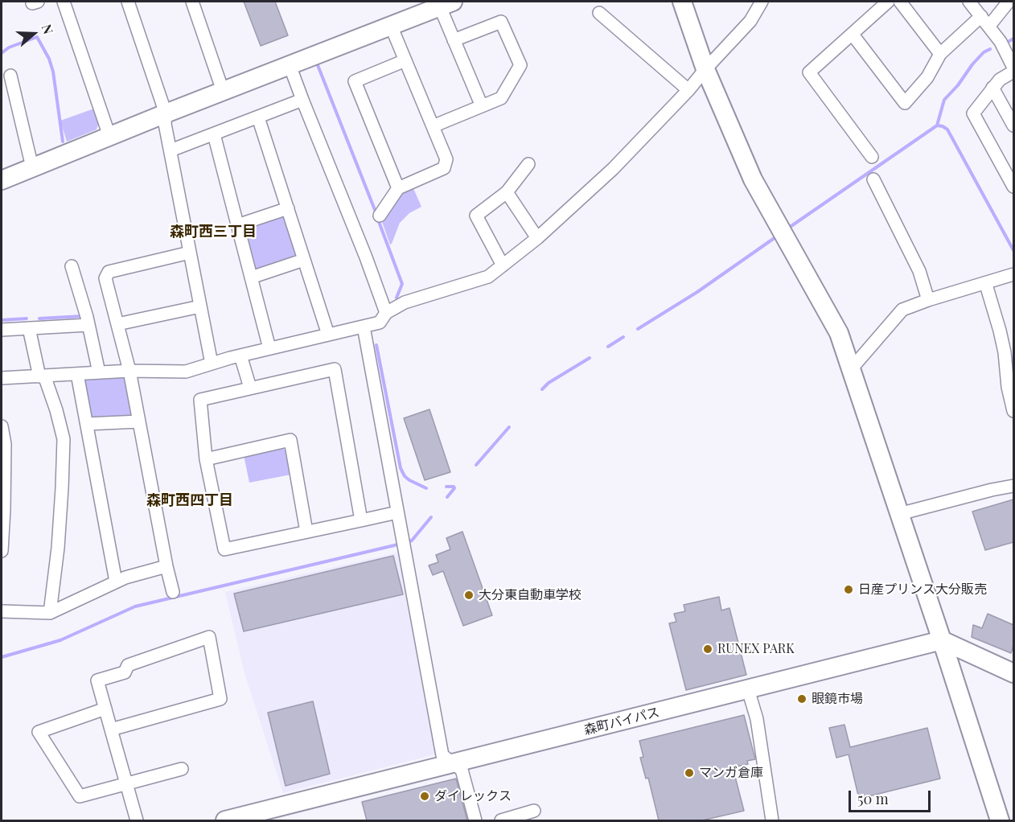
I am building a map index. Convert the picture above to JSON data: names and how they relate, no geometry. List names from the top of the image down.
{
  "streets": {
    "street": ["森町バイパス"]
  },
  "districts": ["森町西三丁目", "森町西四丁目"],
  "places": [
    "日産プリンス大分販売",
    "大分東自動車学校",
    "RUNEX PARK",
    "眼鏡市場",
    "マンガ倉庫",
    "ダイレックス"
  ],
  "scale_bar": "50 m",
  "north": "right"
}
